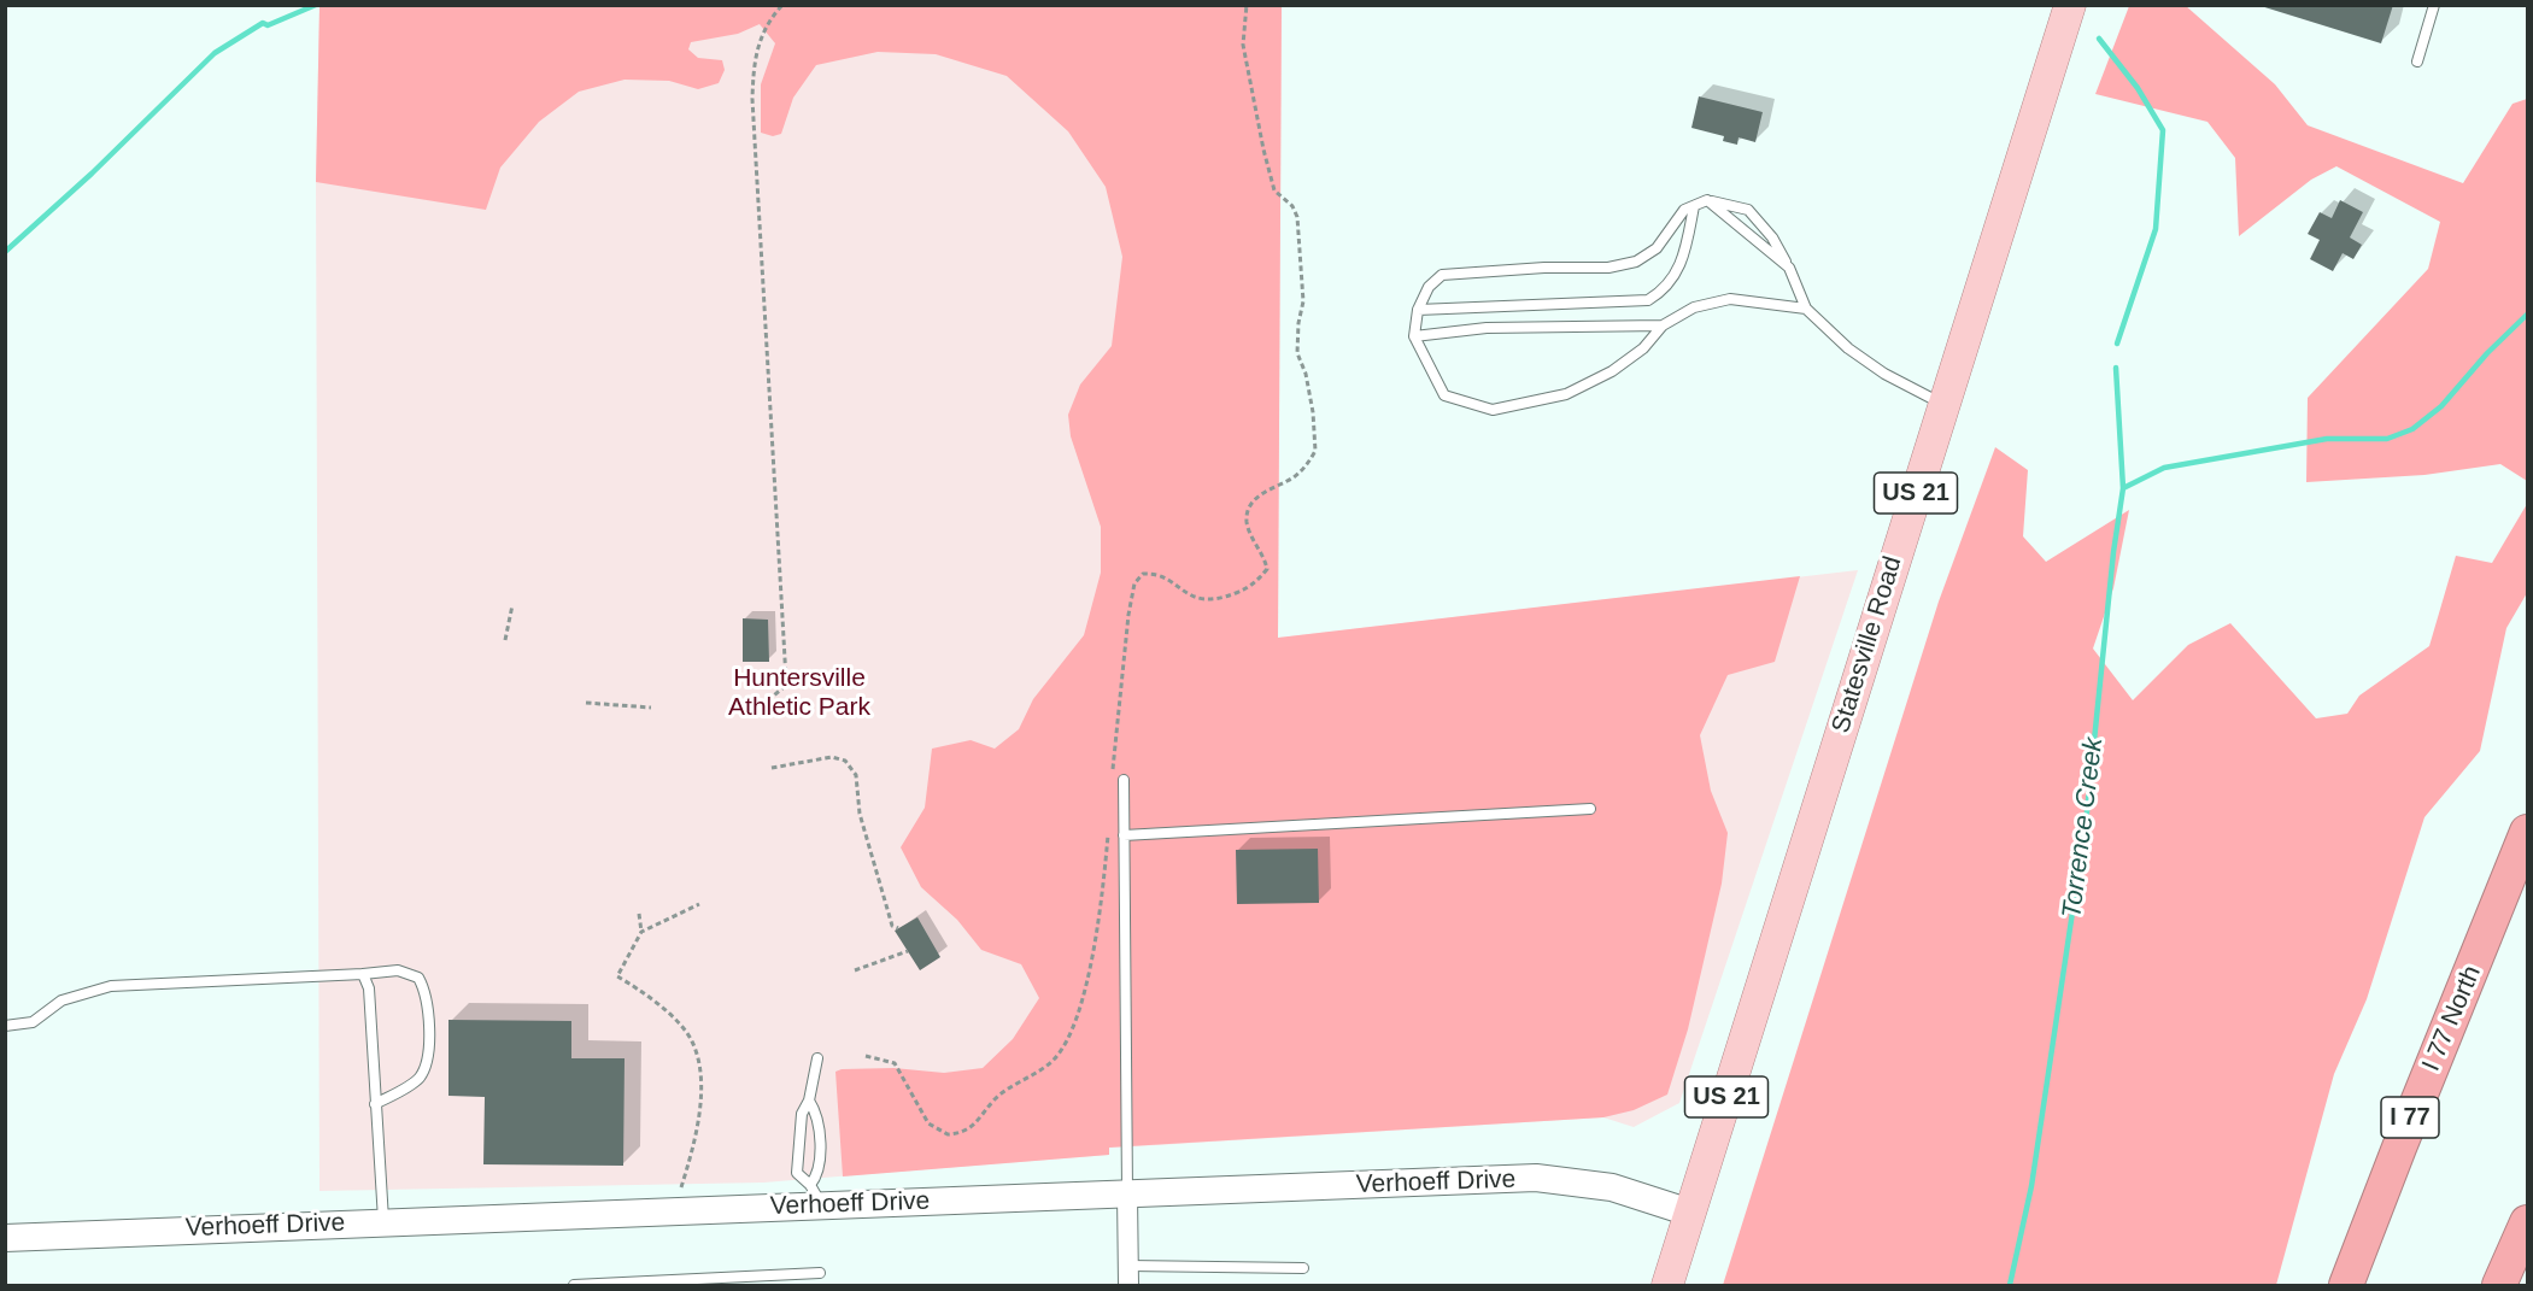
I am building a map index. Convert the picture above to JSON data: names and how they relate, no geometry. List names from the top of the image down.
{
  "streets": {
    "highway": ["I 77 North", "I 77"],
    "main road": ["US 21", "Statesville Road"],
    "street": ["Verhoeff Drive"]
  },
  "crossings": [
    ["Statesville Road", "Verhoeff Drive"],
    ["I 77 North", "I 77"]
  ],
  "water": ["Torrence Creek"],
  "parks": ["Huntersville Athletic Park"]
}
